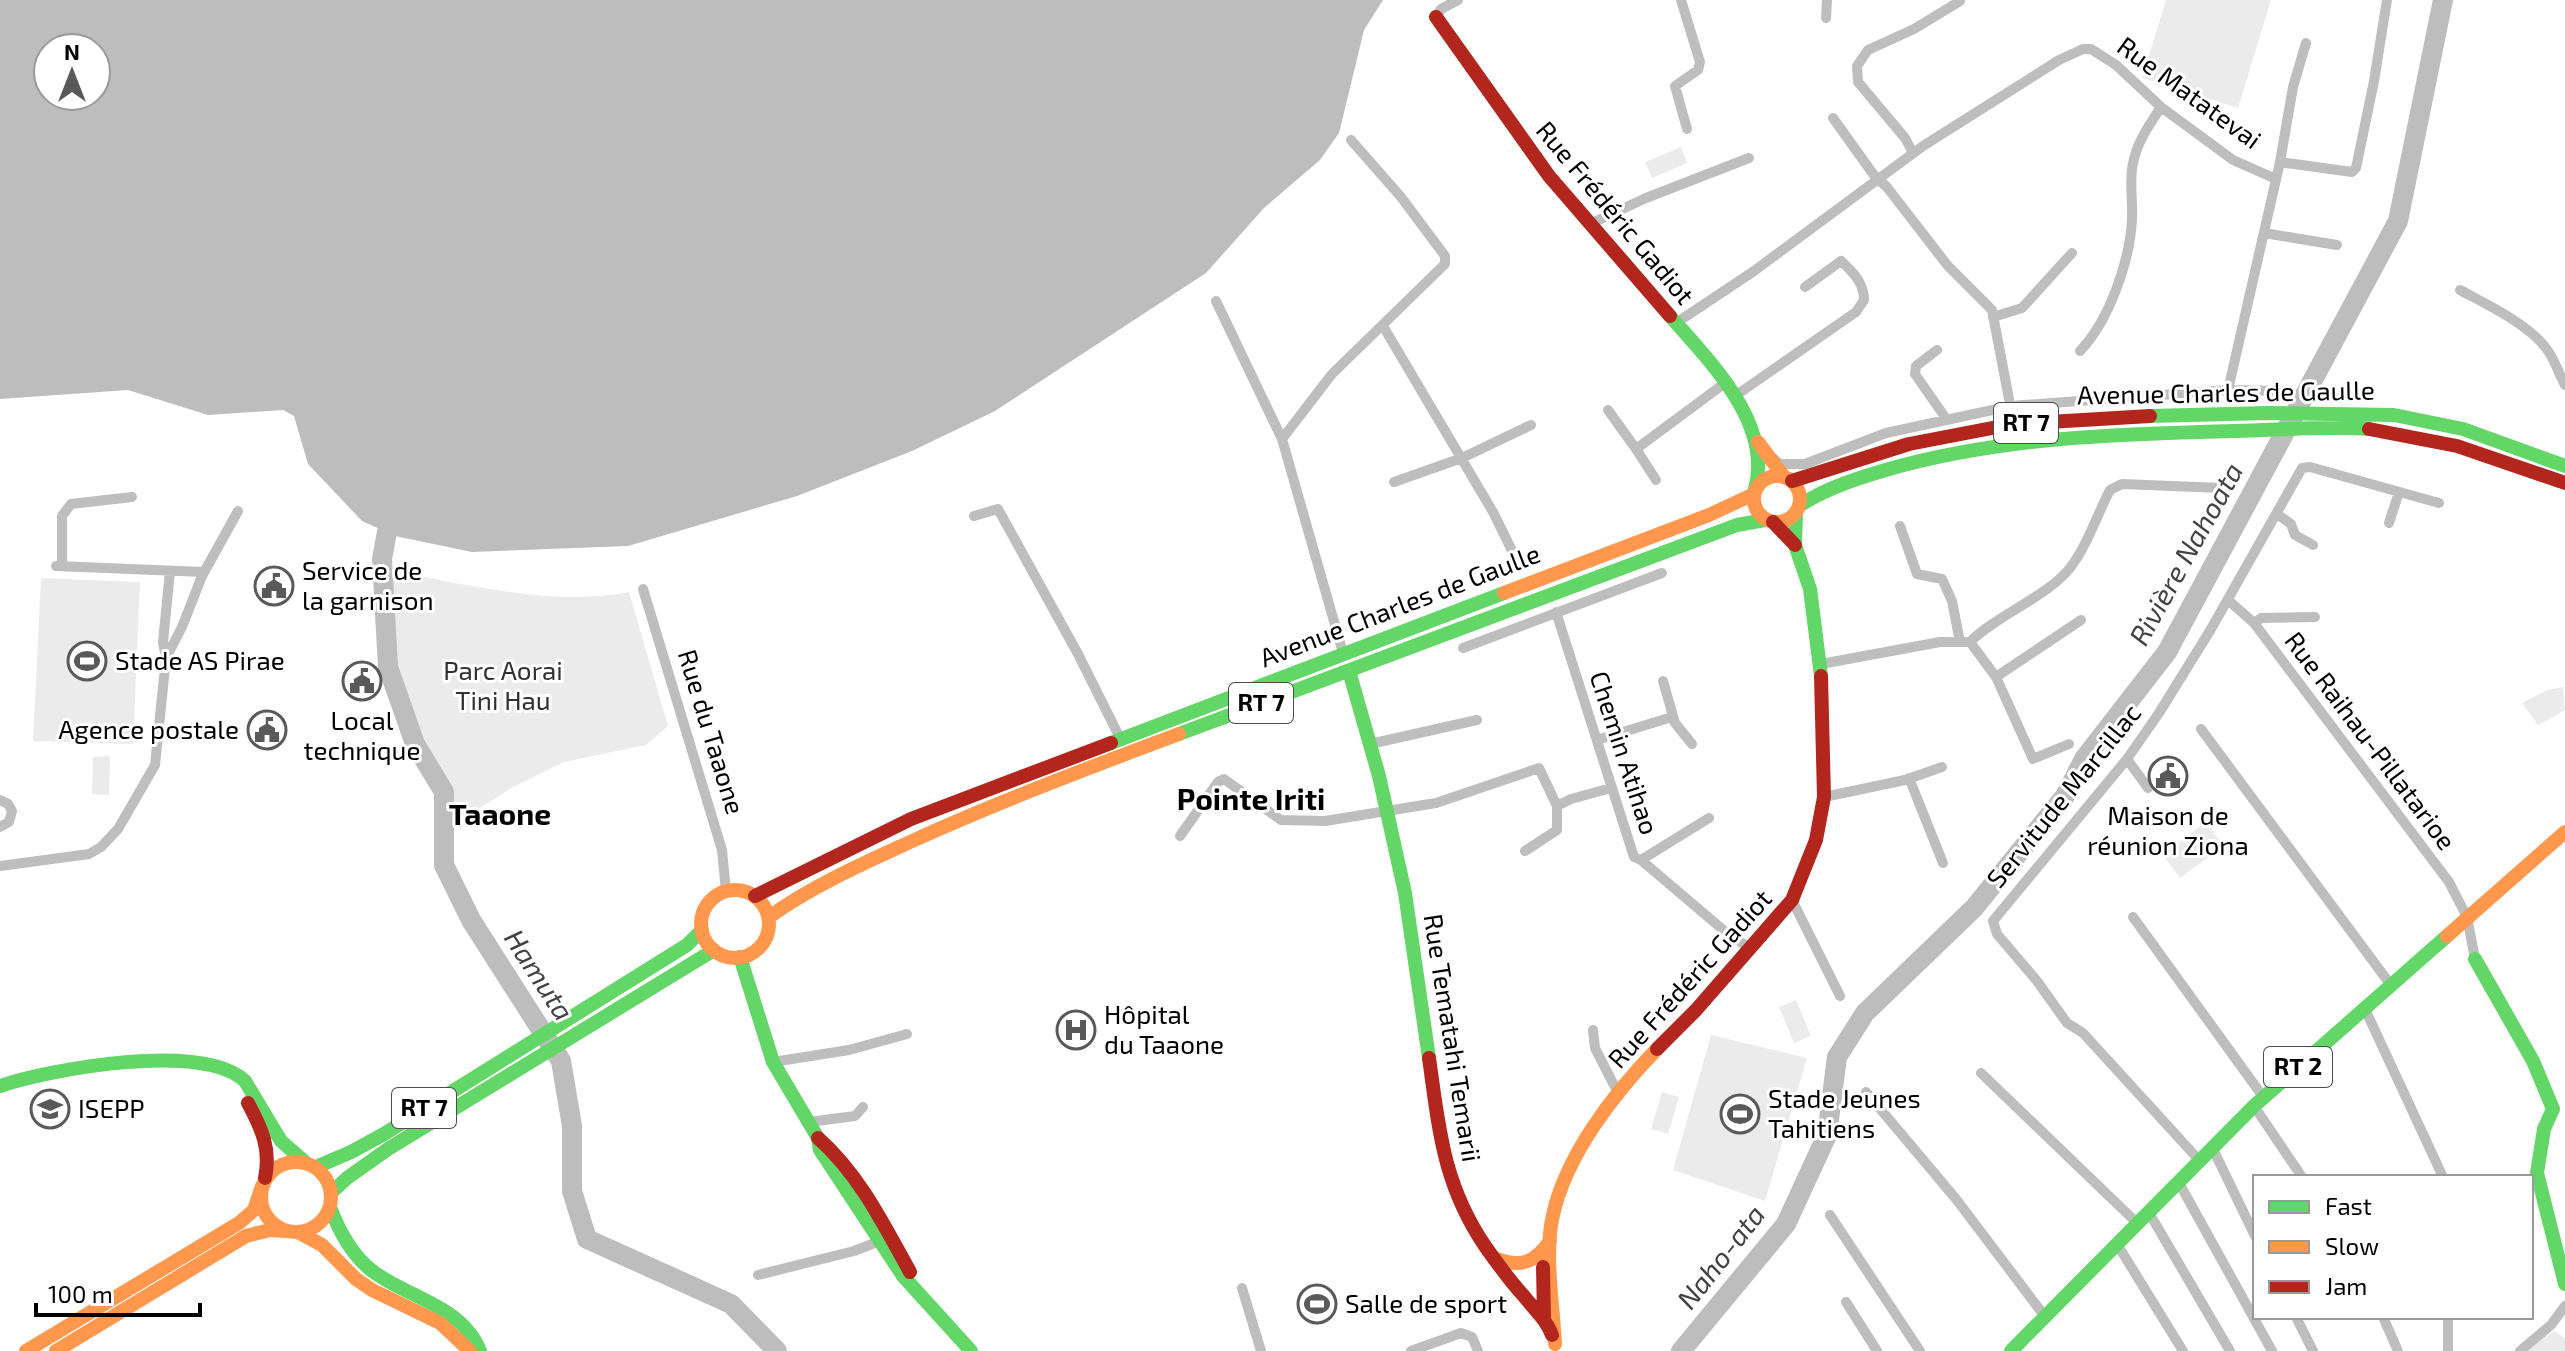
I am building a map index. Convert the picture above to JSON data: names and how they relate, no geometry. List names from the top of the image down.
{
  "streets": {
    "main road": [
      "Rue Frédéric Gadiot",
      "Avenue Charles de Gaulle",
      "RT 7",
      "Rue Tematahi Temarii",
      "RT 2"
    ],
    "street": [
      "Rue Matatevai",
      "Rue du Taaone",
      "Rue Raihau-Pillatarioe",
      "Chemin Atihao",
      "Servitude Marcillac"
    ]
  },
  "crossings": [
    ["Rue Matatevai", "Rue Frédéric Gadiot"],
    ["Rue Frédéric Gadiot", "Avenue Charles de Gaulle"],
    ["Rue Frédéric Gadiot", "RT 7"],
    ["Rue Frédéric Gadiot", "Chemin Atihao"],
    ["Rue Frédéric Gadiot", "Rue Tematahi Temarii"],
    ["Avenue Charles de Gaulle", "RT 7"],
    ["Avenue Charles de Gaulle", "Rue du Taaone"],
    ["Avenue Charles de Gaulle", "Rue Tematahi Temarii"],
    ["RT 7", "Rue du Taaone"],
    ["Rue Raihau-Pillatarioe", "Servitude Marcillac"],
    ["Rue Raihau-Pillatarioe", "RT 2"],
    ["Servitude Marcillac", "RT 2"]
  ],
  "districts": ["Pointe Iriti", "Taaone"],
  "water": ["Rivière Nahoata", "Hamuta", "Naho-ata"],
  "parks": ["Parc Aorai Tini Hau"],
  "places": {
    "public building": [
      "Service de la garnison",
      "Local technique",
      "Agence postale",
      "Maison de réunion Ziona"
    ],
    "sports": ["Stade AS Pirae", "Stade Jeunes Tahitiens", "Salle de sport"],
    "hospital": ["Hôpital du Taaone"],
    "school or university": ["ISEPP"]
  },
  "legend": ["Fast", "Slow", "Jam"],
  "scale_bar": "100 m",
  "north": "top"
}
